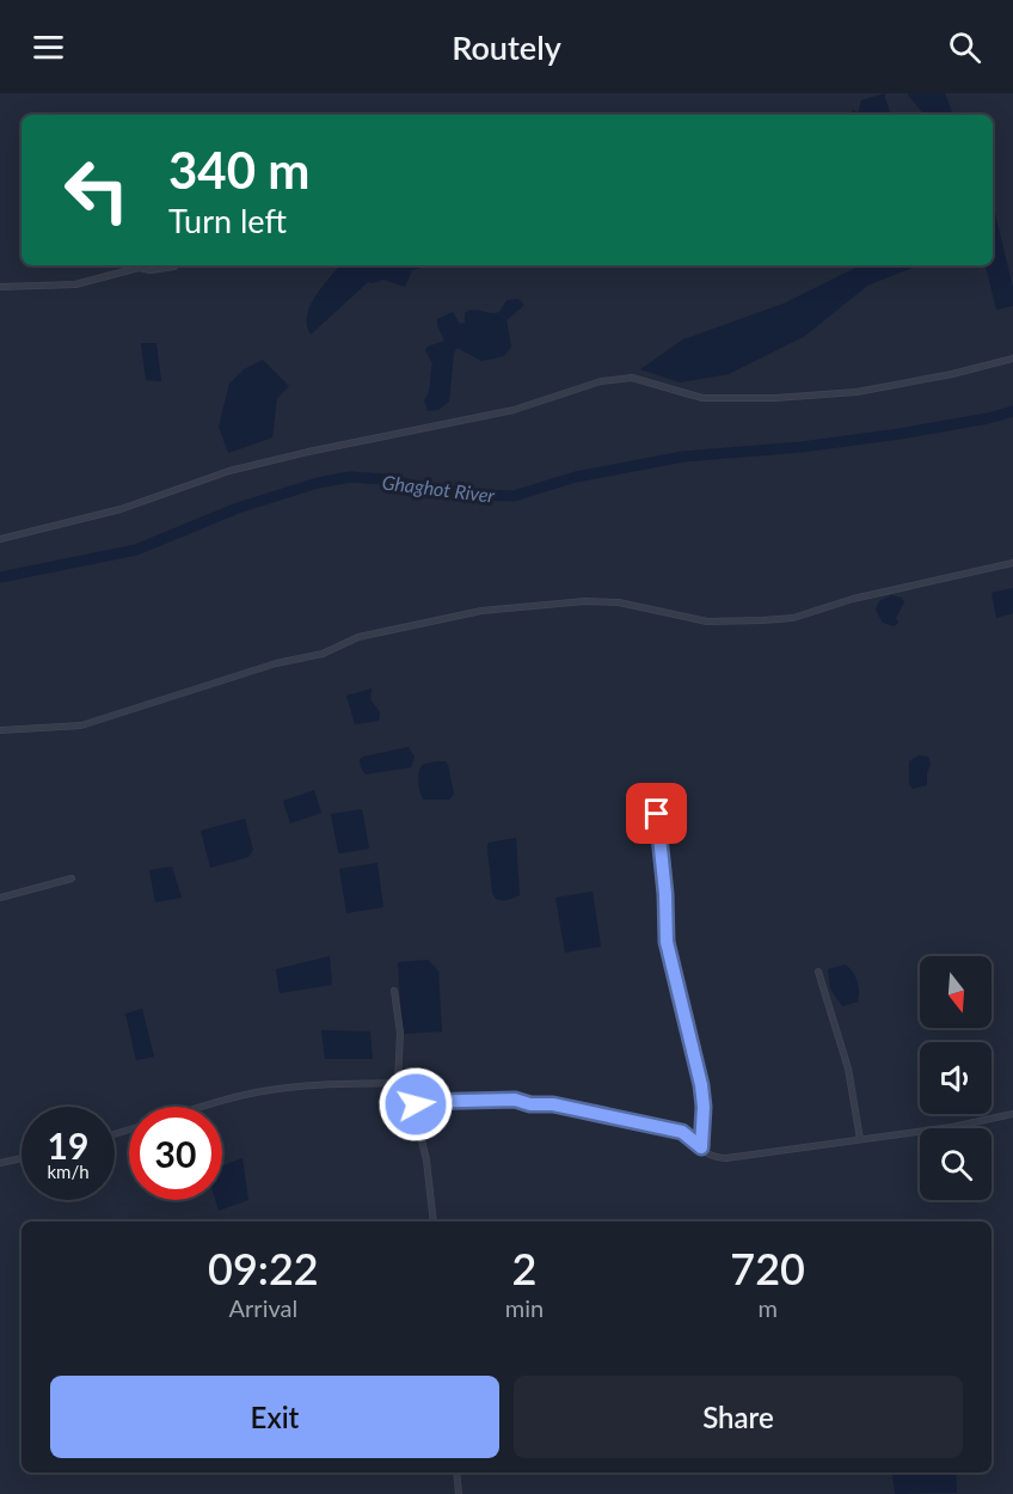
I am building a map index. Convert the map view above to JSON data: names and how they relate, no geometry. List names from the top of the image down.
{
  "water": ["Ghaghot River"],
  "north": "bottom",
  "page": {
    "header": "Routely",
    "turn": ["340 m", "Turn left"],
    "speed": "19 km/h",
    "limit": "30",
    "eta": [
      "09:22",
      "Arrival",
      "2",
      "min",
      "720",
      "m"
    ],
    "buttons": ["Exit", "Share"]
  }
}
